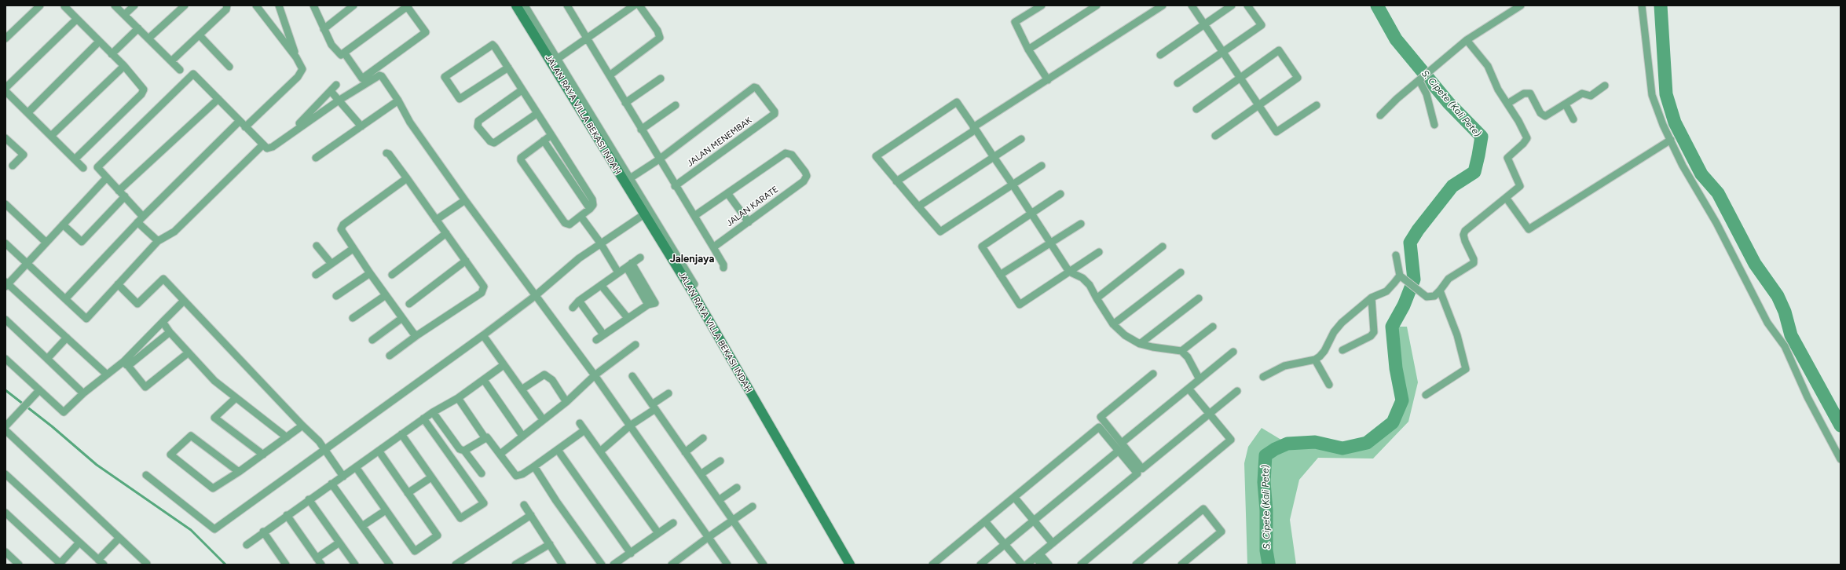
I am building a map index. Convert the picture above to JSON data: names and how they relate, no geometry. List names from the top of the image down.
{
  "streets": {
    "main road": ["JALAN RAYA VILLA BEKASI INDAH"],
    "street": ["JALAN MENEMBAK", "JALAN KARATE"]
  },
  "districts": ["Jalenjaya"],
  "water": ["S. Cipete (Kali Pete)"]
}
